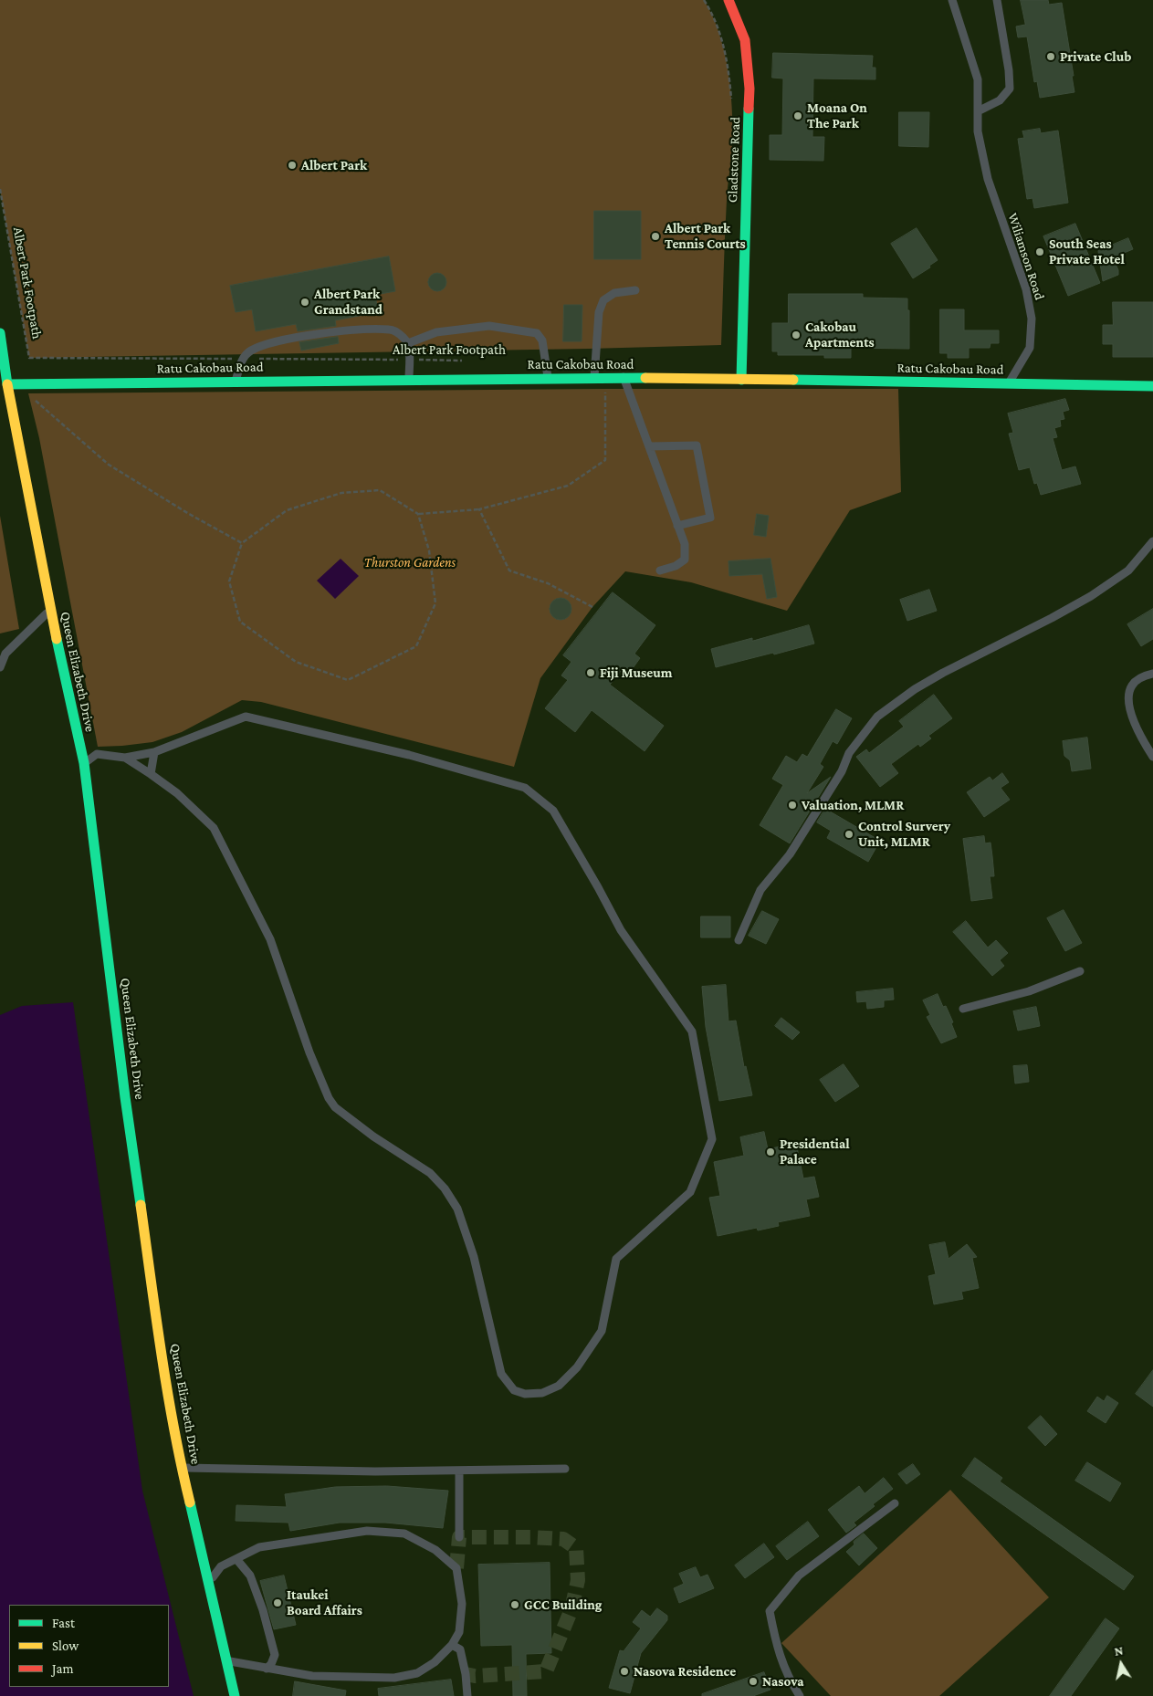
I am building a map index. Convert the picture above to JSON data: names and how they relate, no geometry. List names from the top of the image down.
{
  "streets": {
    "main road": ["Gladstone Road", "Ratu Cakobau Road", "Queen Elizabeth Drive"],
    "lane": ["Wiliamson Road"],
    "path": ["Albert Park Footpath"]
  },
  "crossings": [
    ["Gladstone Road", "Ratu Cakobau Road"],
    ["Wiliamson Road", "Ratu Cakobau Road"],
    ["Ratu Cakobau Road", "Queen Elizabeth Drive"]
  ],
  "parks": ["Thurston Gardens"],
  "places": [
    "Private Club",
    "Moana On The Park",
    "Albert Park",
    "Albert Park Tennis Courts",
    "South Seas Private Hotel",
    "Albert Park Grandstand",
    "Cakobau Apartments",
    "Fiji Museum",
    "Valuation, MLMR",
    "Control Survery Unit, MLMR",
    "Presidential Palace",
    "Itaukei Board Affairs",
    "GCC Building",
    "Nasova Residence",
    "Nasova"
  ],
  "legend": ["Fast", "Slow", "Jam"],
  "north": "top"
}
